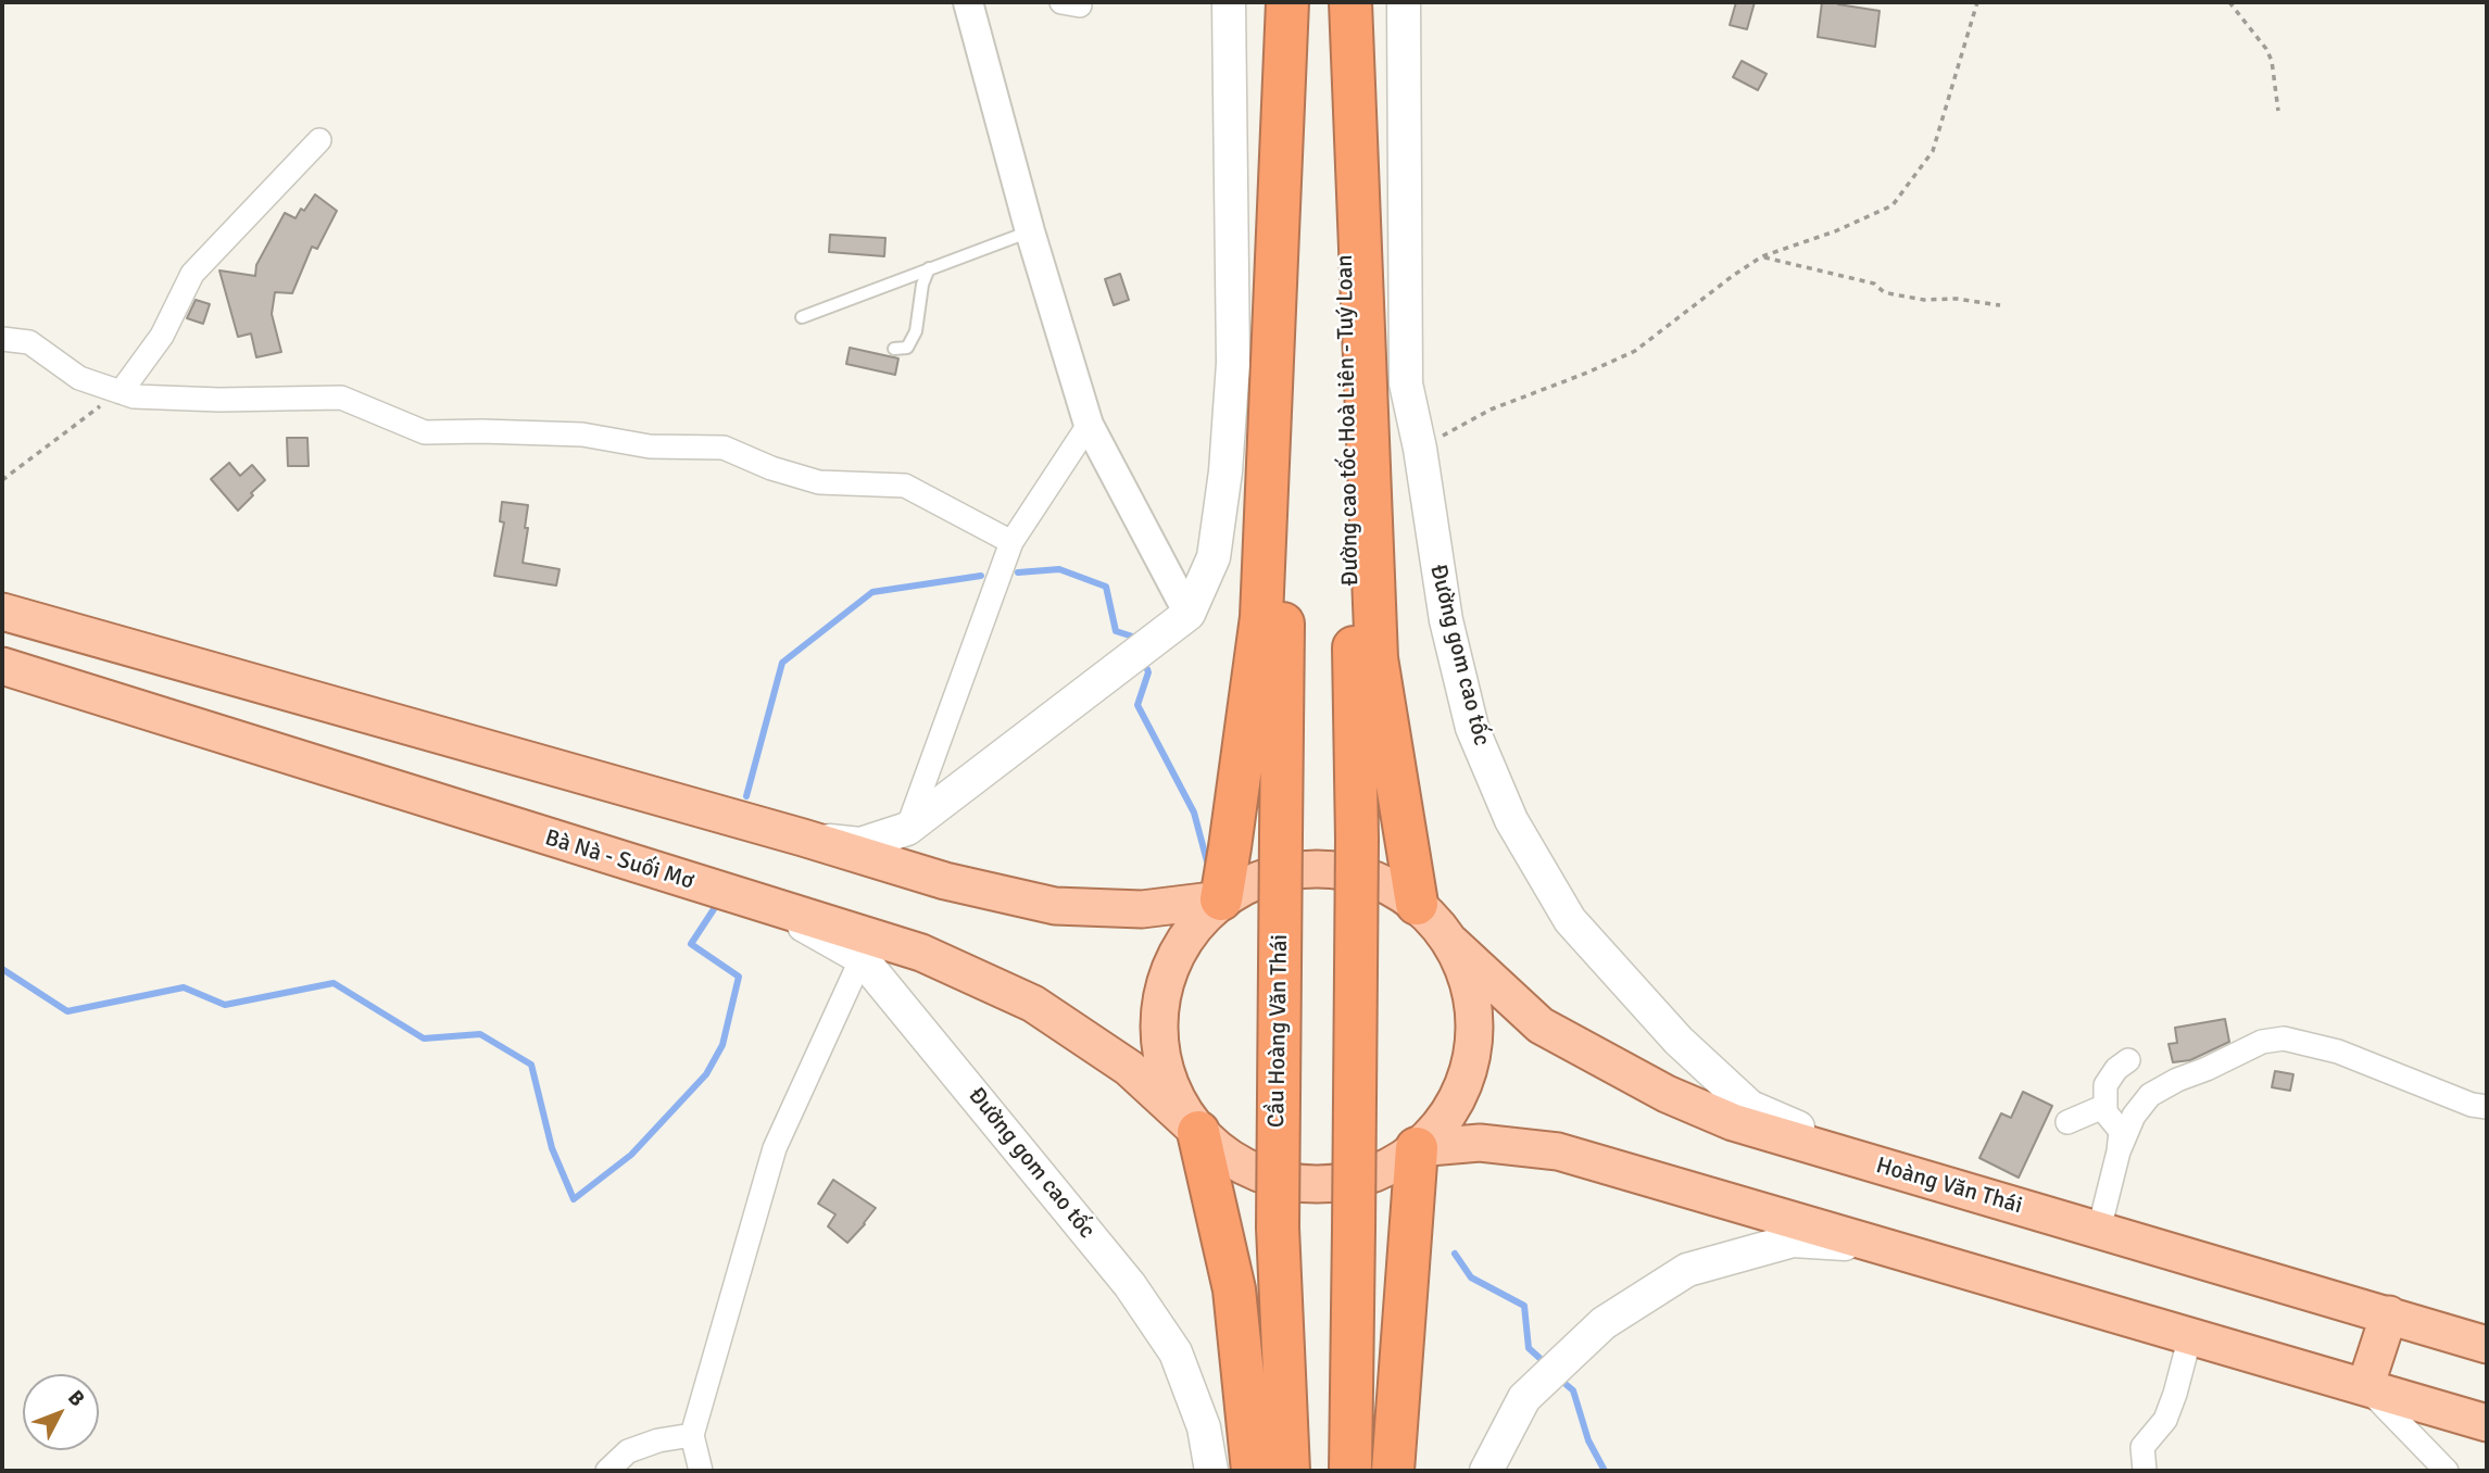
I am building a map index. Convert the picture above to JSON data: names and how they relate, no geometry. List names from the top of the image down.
{
  "streets": {
    "highway": ["Đường cao tốc Hoà Liên - Tuý Loan", "Cầu Hoàng Văn Thái"],
    "main road": ["Đường gom cao tốc", "Bà Nà - Suối Mơ", "Hoàng Văn Thái"]
  },
  "crossings": [
    ["Đường gom cao tốc", "Bà Nà - Suối Mơ"],
    ["Đường gom cao tốc", "Hoàng Văn Thái"],
    ["Bà Nà - Suối Mơ", "Hoàng Văn Thái"]
  ],
  "north": "top right"
}
